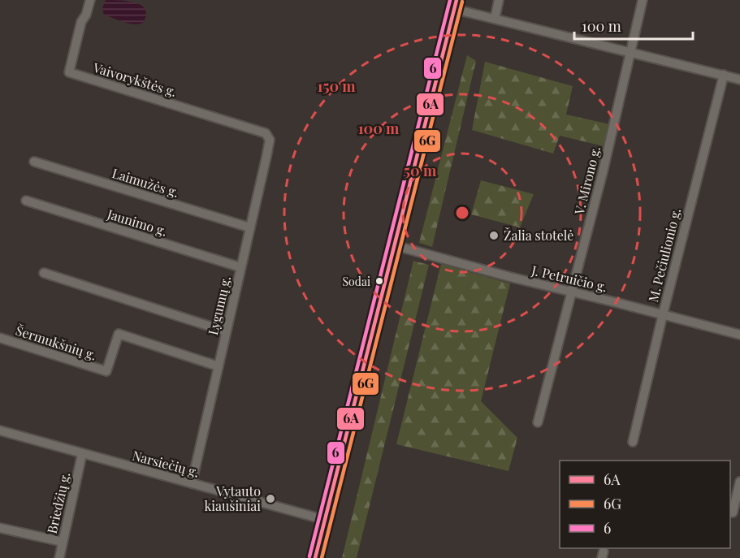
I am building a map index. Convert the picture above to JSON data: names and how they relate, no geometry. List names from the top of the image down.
{
  "streets": {
    "street": [
      "Vaivorykštės g.",
      "V. Mirono g.",
      "Laimužės g.",
      "Jaunimo g.",
      "M. Pečiulionio g.",
      "J. Petruičio g.",
      "Lygumų g.",
      "Šermukšnių g.",
      "Narsiečių g.",
      "Briedžių g."
    ]
  },
  "crossings": [
    ["Vaivorykštės g.", "Lygumų g."],
    ["V. Mirono g.", "J. Petruičio g."],
    ["Laimužės g.", "Lygumų g."],
    ["Jaunimo g.", "Lygumų g."],
    ["M. Pečiulionio g.", "J. Petruičio g."],
    ["Lygumų g.", "Šermukšnių g."],
    ["Lygumų g.", "Narsiečių g."],
    ["Narsiečių g.", "Briedžių g."]
  ],
  "places": ["Žalia stotelė", "Sodai", "Vytauto kiaušiniai"],
  "lines": ["transit line 6A", "transit line 6", "transit line 6G"],
  "legend": ["6A", "6G", "6"],
  "scale_bar": "100 m",
  "rings": ["150 m", "100 m", "50 m"]
}
